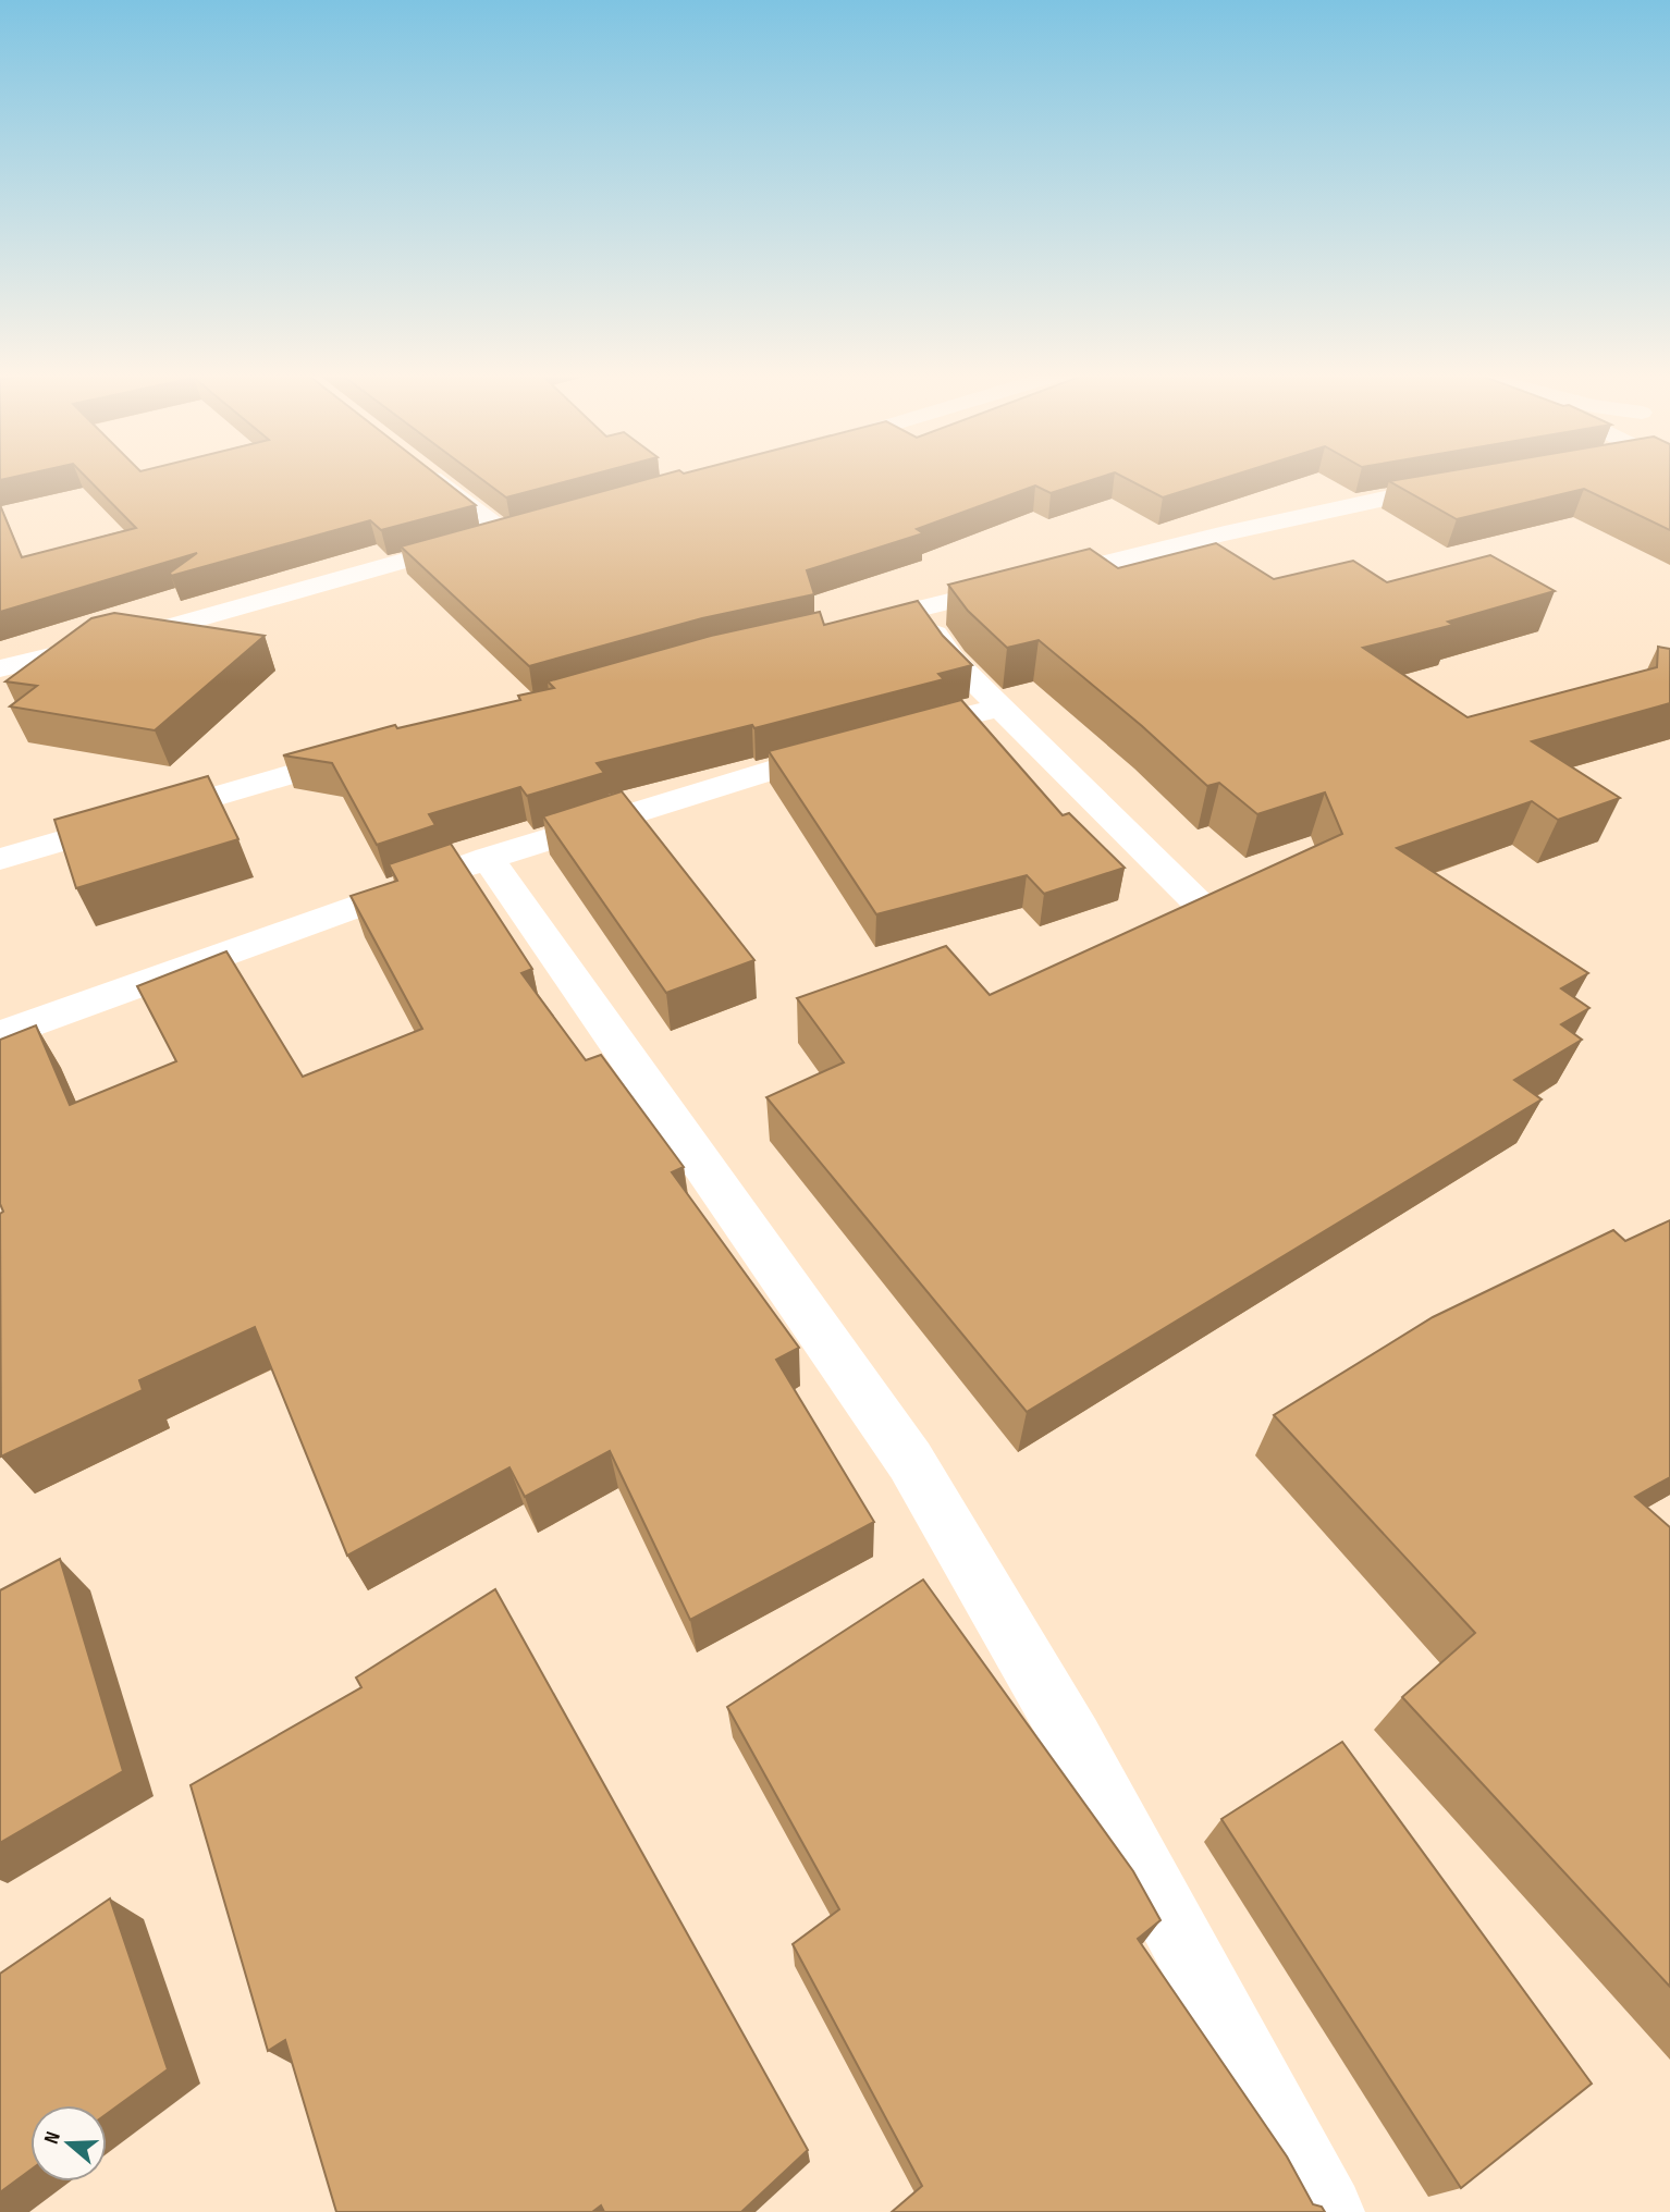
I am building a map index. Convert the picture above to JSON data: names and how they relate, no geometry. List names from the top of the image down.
{
  "north": "left"
}
